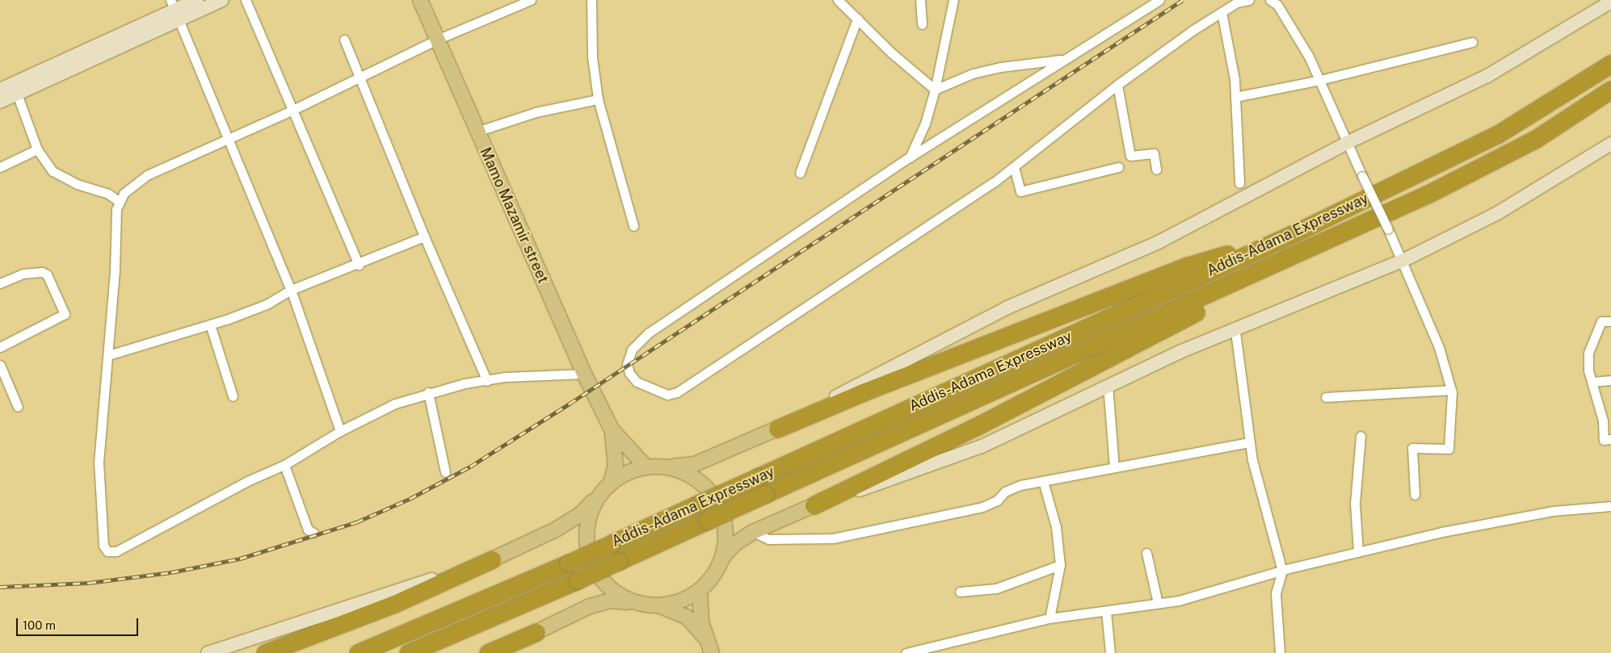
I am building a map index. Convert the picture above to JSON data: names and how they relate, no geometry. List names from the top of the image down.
{
  "streets": {
    "highway": ["Addis-Adama Expressway"],
    "main road": ["Mamo Mazamir street"]
  },
  "scale_bar": "100 m"
}
